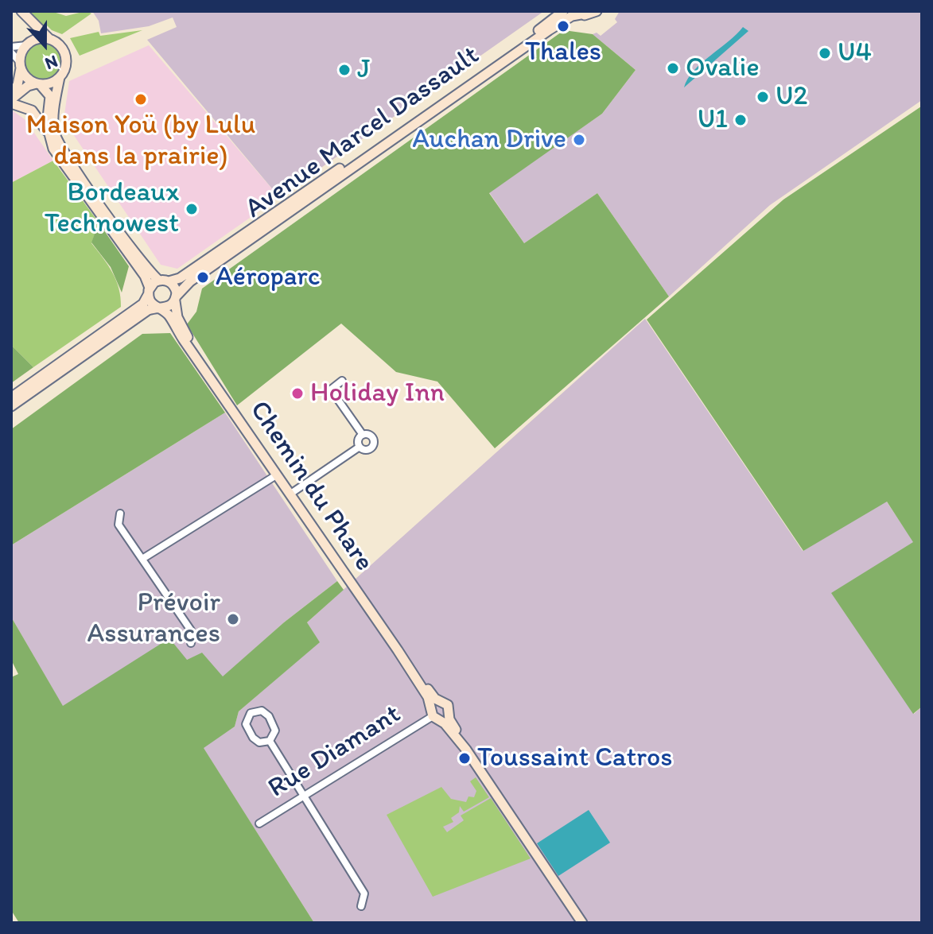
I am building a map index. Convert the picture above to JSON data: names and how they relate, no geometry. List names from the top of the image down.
{
  "streets": {
    "main road": ["Avenue Marcel Dassault", "Chemin du Phare"],
    "street": ["Rue Diamant"]
  },
  "crossings": [
    ["Avenue Marcel Dassault", "Chemin du Phare"],
    ["Chemin du Phare", "Rue Diamant"]
  ],
  "places": [
    "Thales",
    "U4",
    "Ovalie",
    "J",
    "U2",
    "Maison Yoü (by Lulu dans la prairie)",
    "U1",
    "Auchan Drive",
    "Bordeaux Technowest",
    "Aéroparc",
    "Holiday Inn",
    "Prévoir Assurances",
    "Toussaint Catros"
  ],
  "north": "bottom"
}
